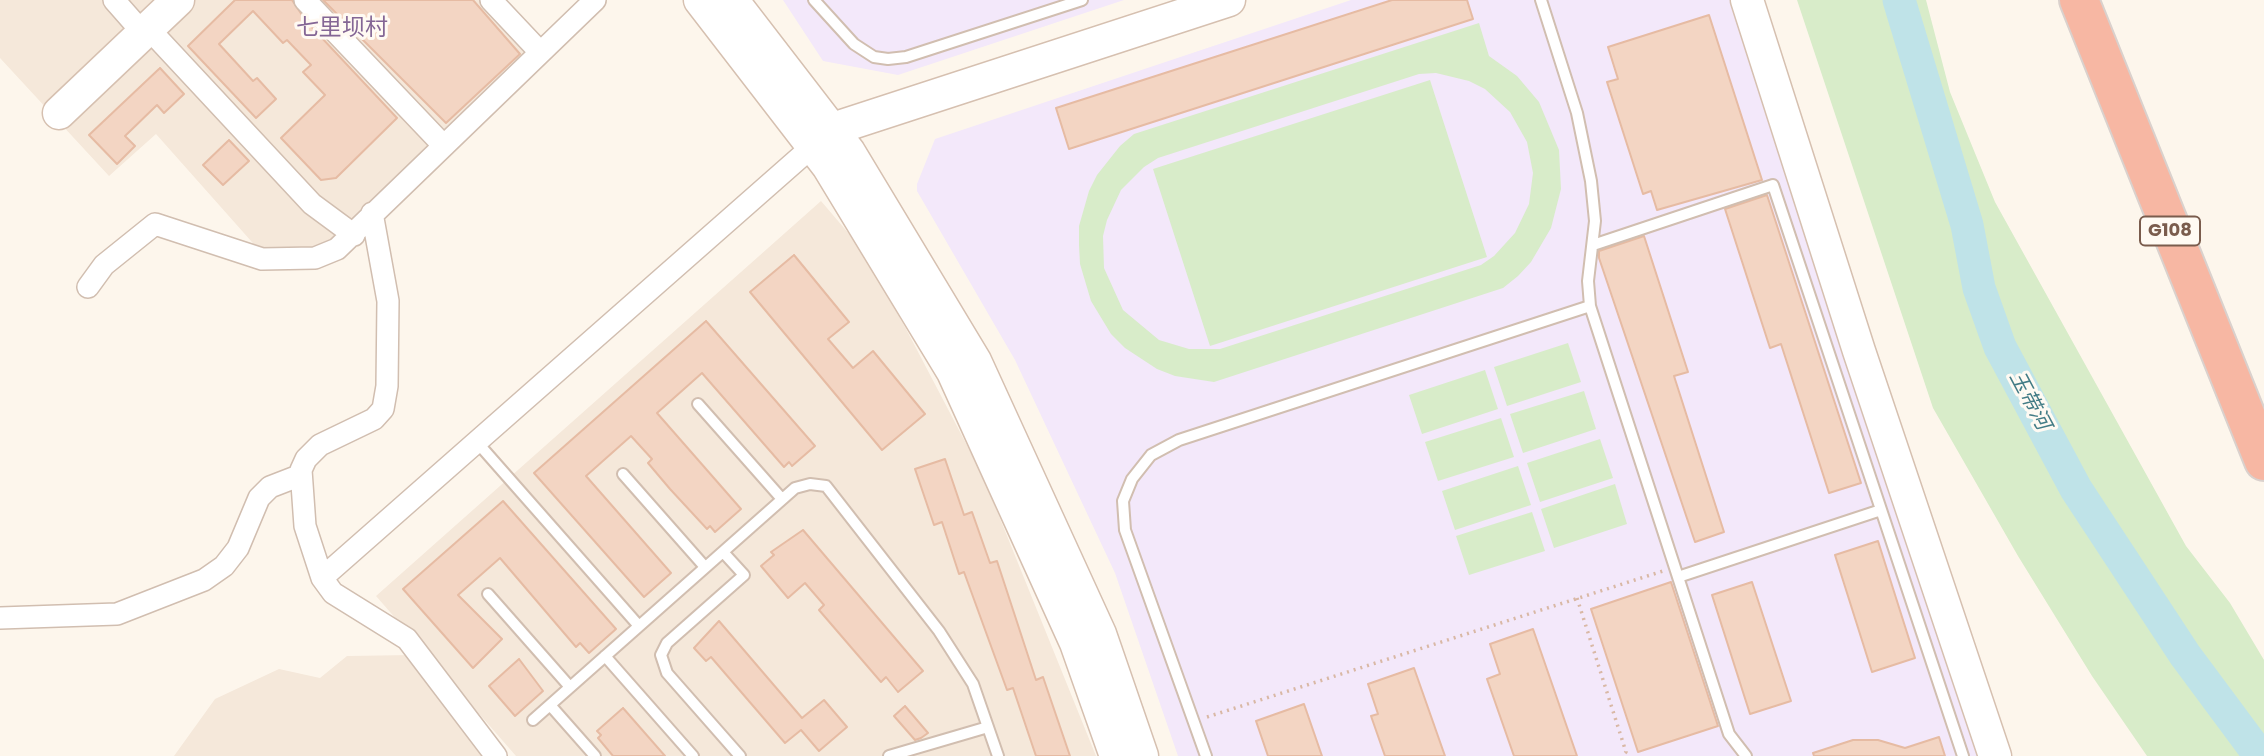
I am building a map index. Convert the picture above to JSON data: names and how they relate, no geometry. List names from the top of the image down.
{
  "streets": {
    "highway": ["G108"]
  },
  "districts": ["七里坝村"],
  "water": ["玉带河"]
}
